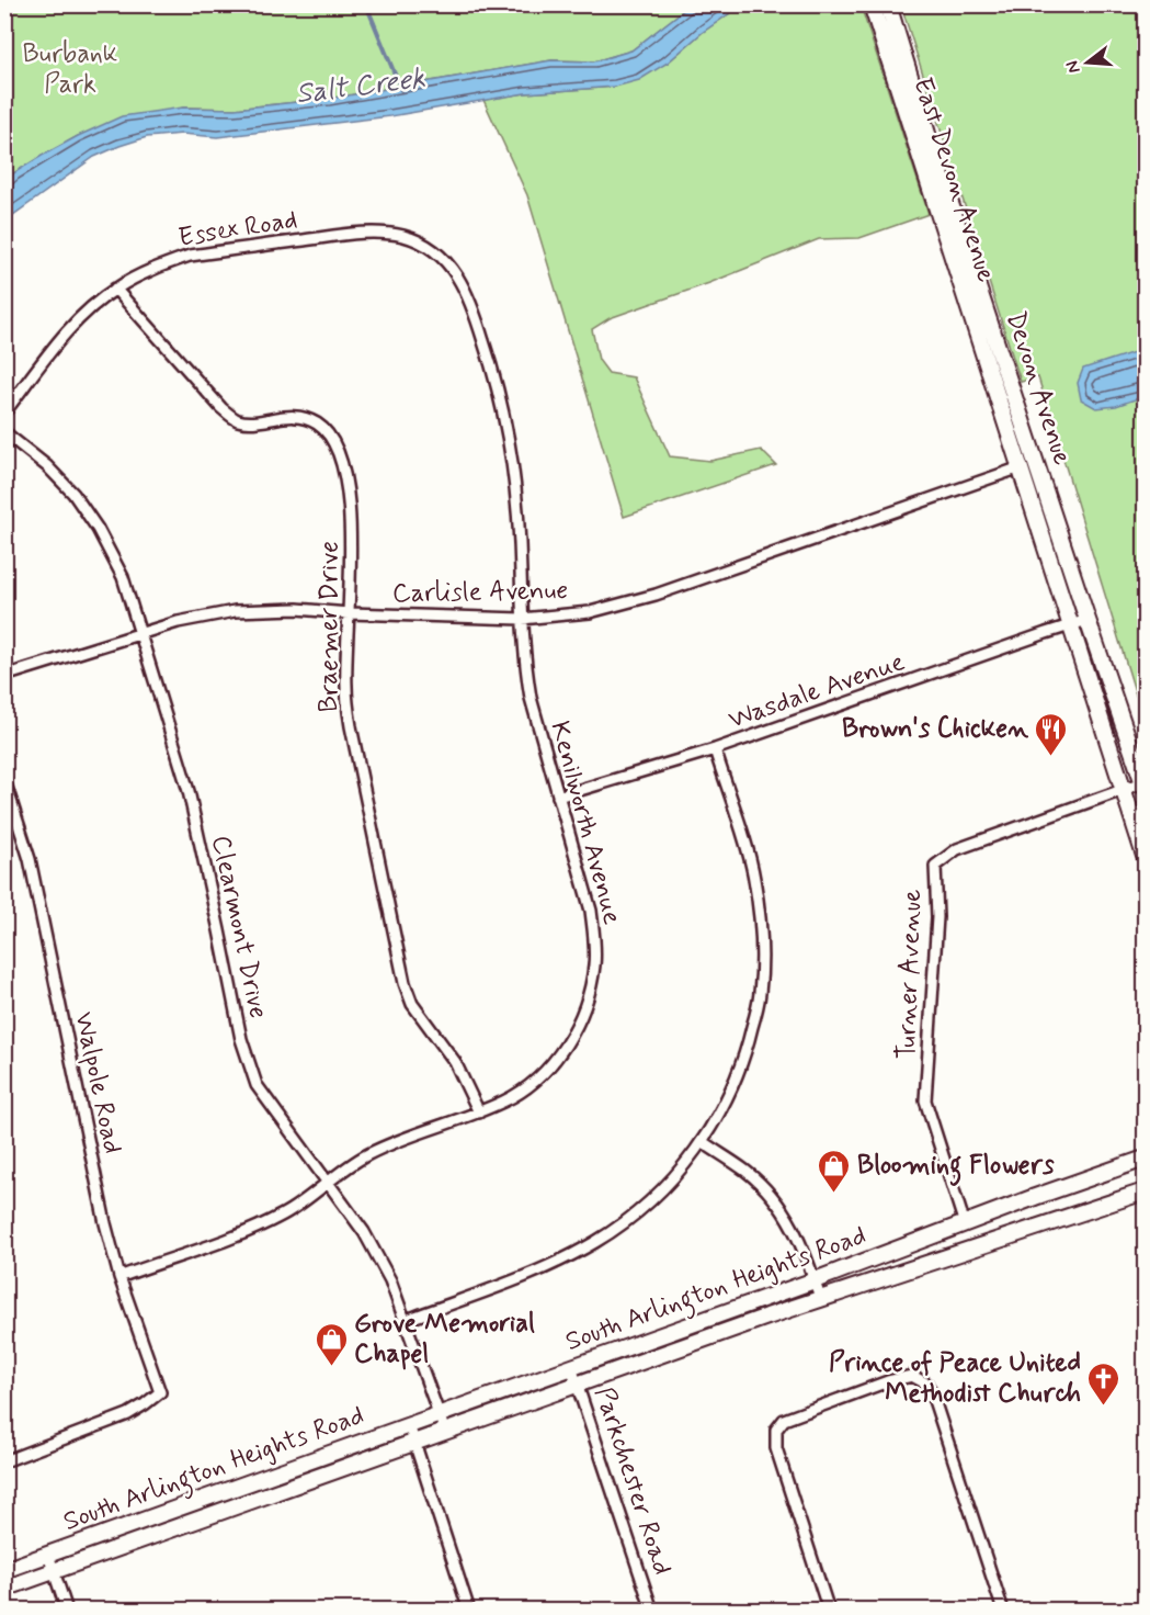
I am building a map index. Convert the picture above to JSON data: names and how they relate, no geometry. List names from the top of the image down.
{
  "streets": {
    "main road": ["East Devon Avenue", "Devon Avenue", "South Arlington Heights Road"],
    "street": [
      "Essex Road",
      "Carlisle Avenue",
      "Braemer Drive",
      "Wasdale Avenue",
      "Kenilworth Avenue",
      "Clearmont Drive",
      "Turner Avenue",
      "Walpole Road",
      "Parkchester Road"
    ]
  },
  "crossings": [
    ["East Devon Avenue", "Devon Avenue"],
    ["Essex Road", "Braemer Drive"],
    ["Essex Road", "Kenilworth Avenue"],
    ["Devon Avenue", "Carlisle Avenue"],
    ["Devon Avenue", "Wasdale Avenue"],
    ["Devon Avenue", "Turner Avenue"],
    ["Carlisle Avenue", "Braemer Drive"],
    ["Carlisle Avenue", "Kenilworth Avenue"],
    ["Carlisle Avenue", "Clearmont Drive"],
    ["Braemer Drive", "Kenilworth Avenue"],
    ["Wasdale Avenue", "Kenilworth Avenue"],
    ["Kenilworth Avenue", "Clearmont Drive"],
    ["Kenilworth Avenue", "Walpole Road"],
    ["Clearmont Drive", "South Arlington Heights Road"],
    ["Turner Avenue", "South Arlington Heights Road"],
    ["South Arlington Heights Road", "Parkchester Road"]
  ],
  "water": ["Salt Creek"],
  "parks": ["Burbank Park"],
  "places": {
    "restaurant": ["Brown's Chicken"],
    "shop": ["Blooming Flowers", "Grove Memorial Chapel"],
    "church": ["Prince of Peace United Methodist Church"]
  },
  "north": "left"
}
